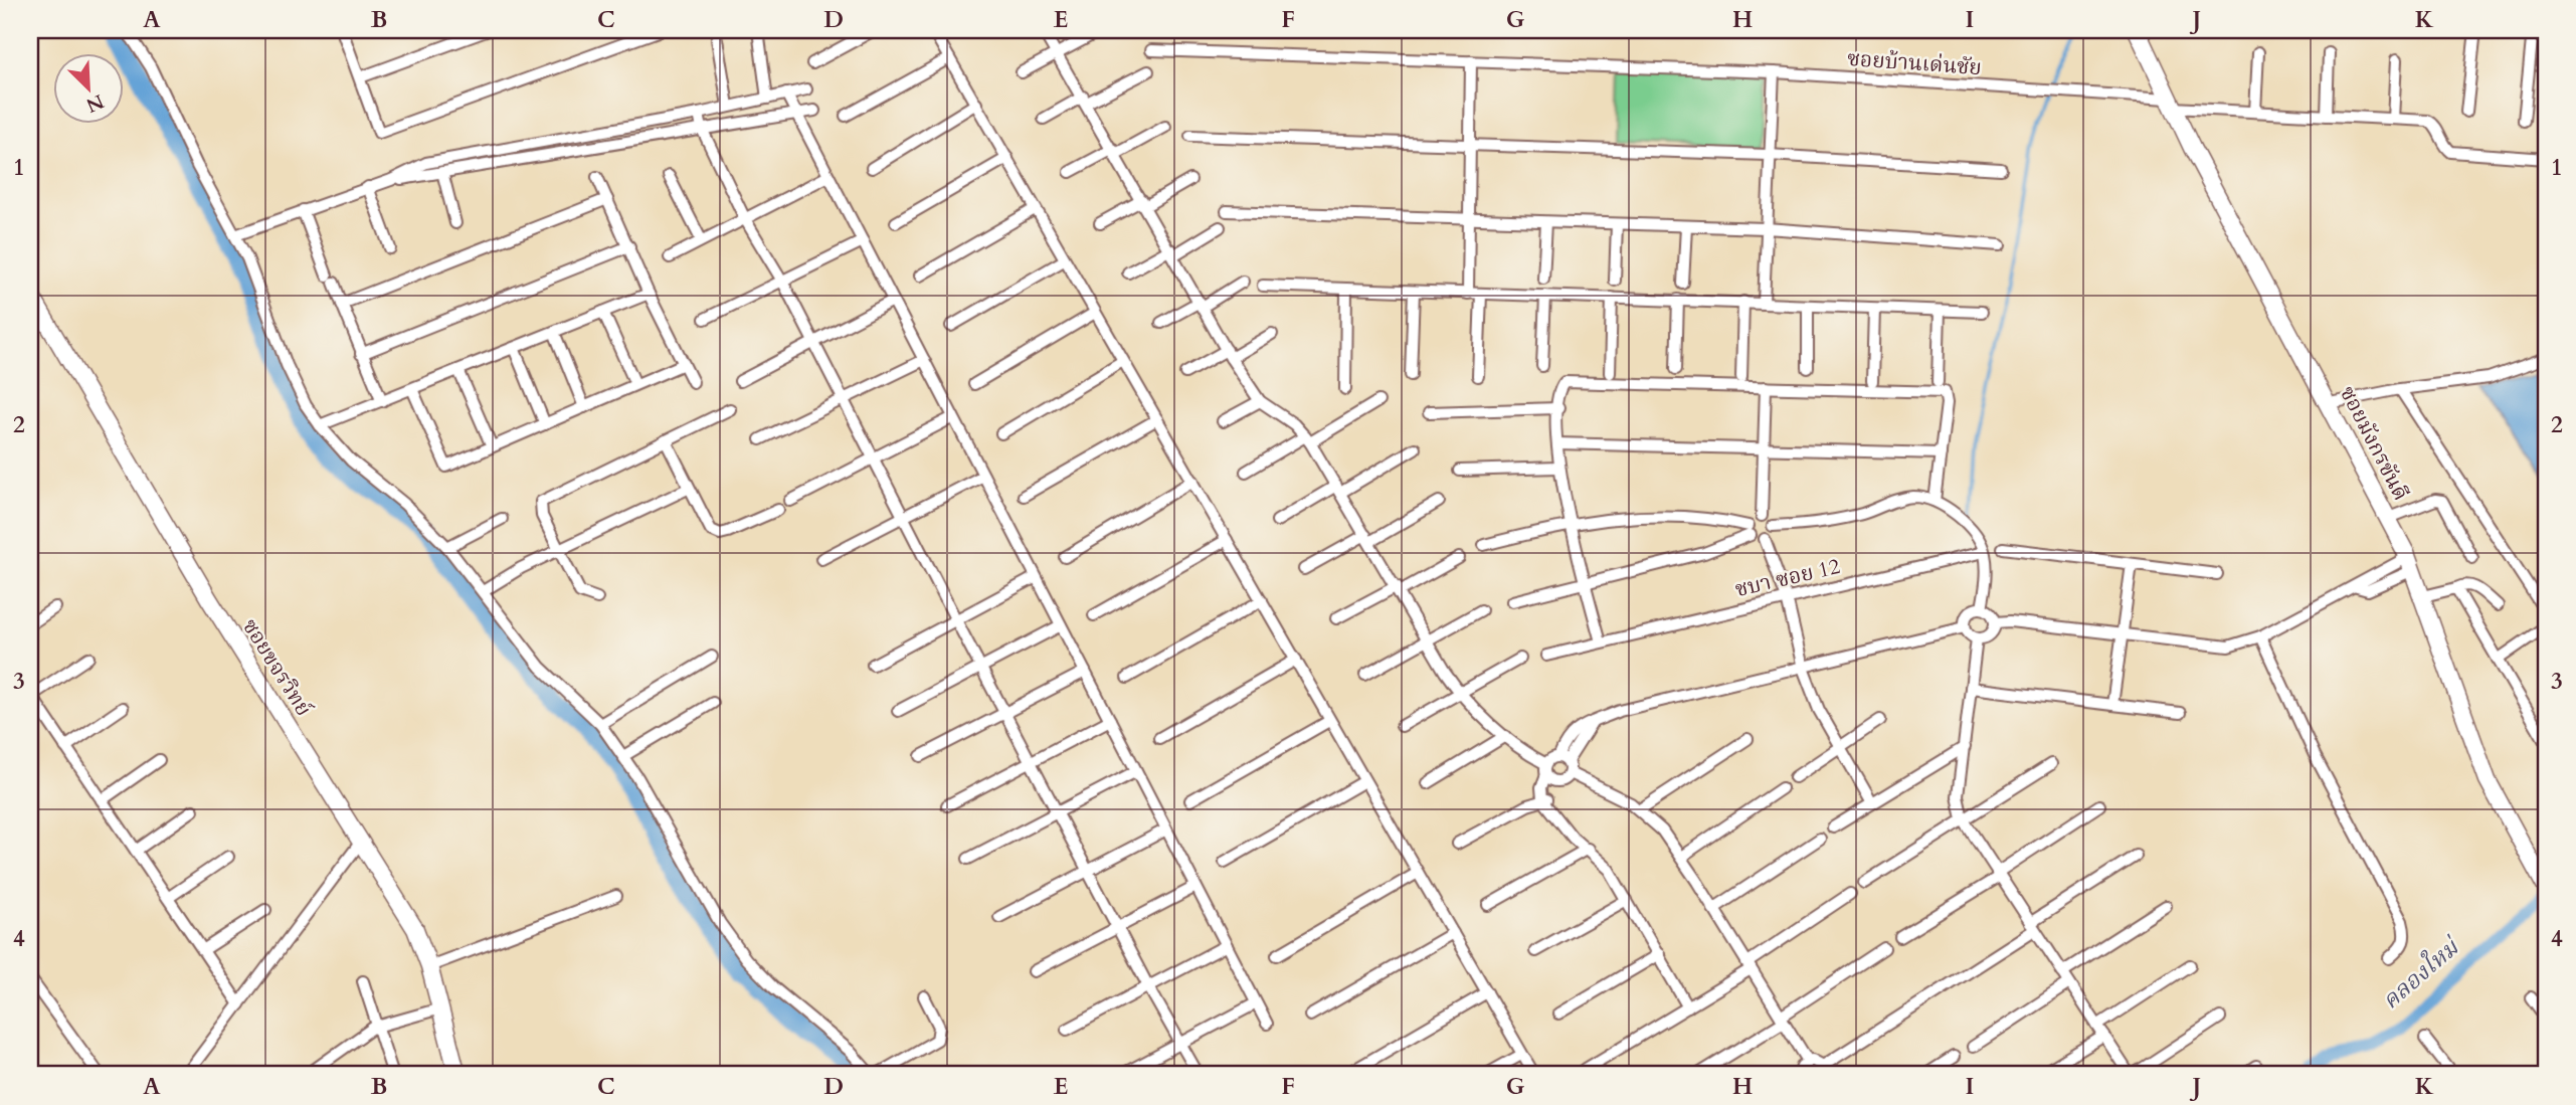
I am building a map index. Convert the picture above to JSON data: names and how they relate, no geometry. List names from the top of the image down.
{
  "streets": {
    "street": [
      "ซอยบ้านเด่นชัย",
      "ซอยมังกรขันดี",
      "ชบา ซอย 12",
      "ซอยขจรวิทย์"
    ]
  },
  "crossings": [
    ["ซอยบ้านเด่นชัย", "ซอยมังกรขันดี"]
  ],
  "water": ["คลองใหม่"],
  "north": "bottom right",
  "grid": {
    "columns": [
      "A",
      "B",
      "C",
      "D",
      "E",
      "F",
      "G",
      "H",
      "I",
      "J",
      "K"
    ],
    "rows": [
      "1",
      "2",
      "3",
      "4"
    ]
  }
}
